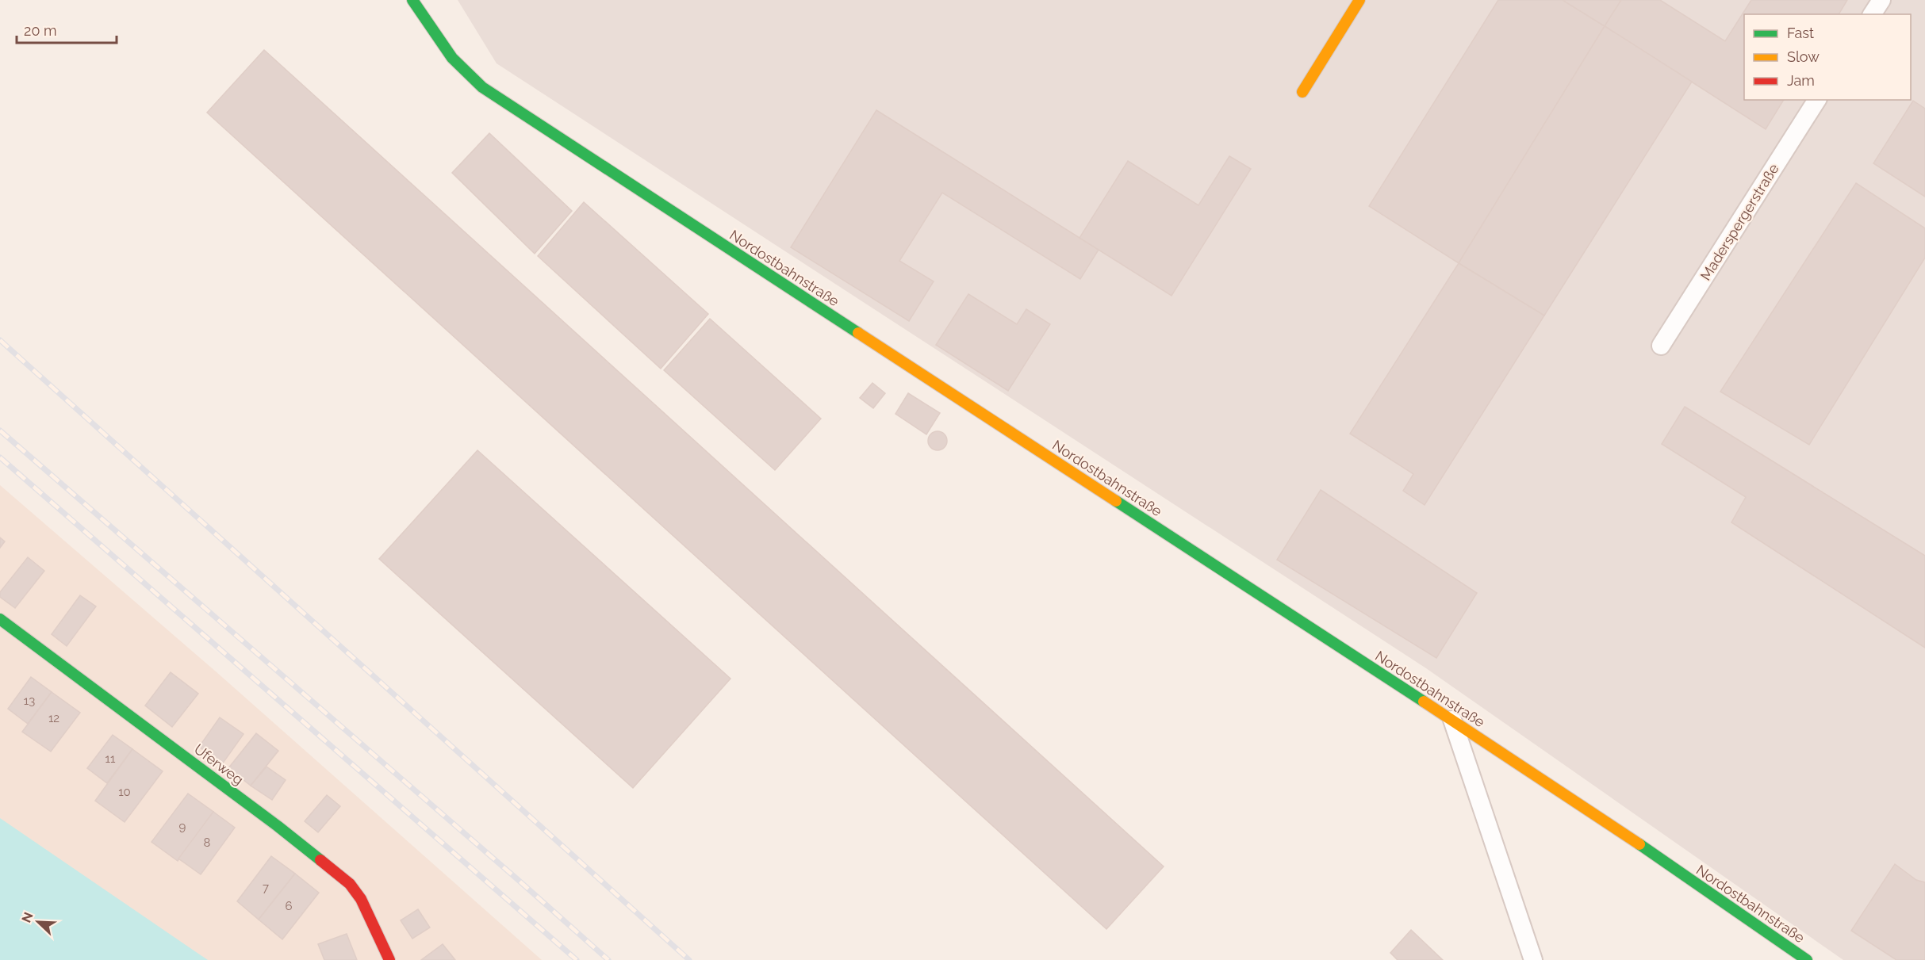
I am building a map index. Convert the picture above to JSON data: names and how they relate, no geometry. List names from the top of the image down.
{
  "streets": {
    "street": ["Nordostbahnstraße", "Uferweg"],
    "lane": ["Maderspergerstraße"]
  },
  "house_numbers": [
    "13",
    "12",
    "11",
    "10",
    "9",
    "8",
    "7",
    "6"
  ],
  "legend": ["Fast", "Slow", "Jam"],
  "scale_bar": "20 m",
  "north": "top left"
}
